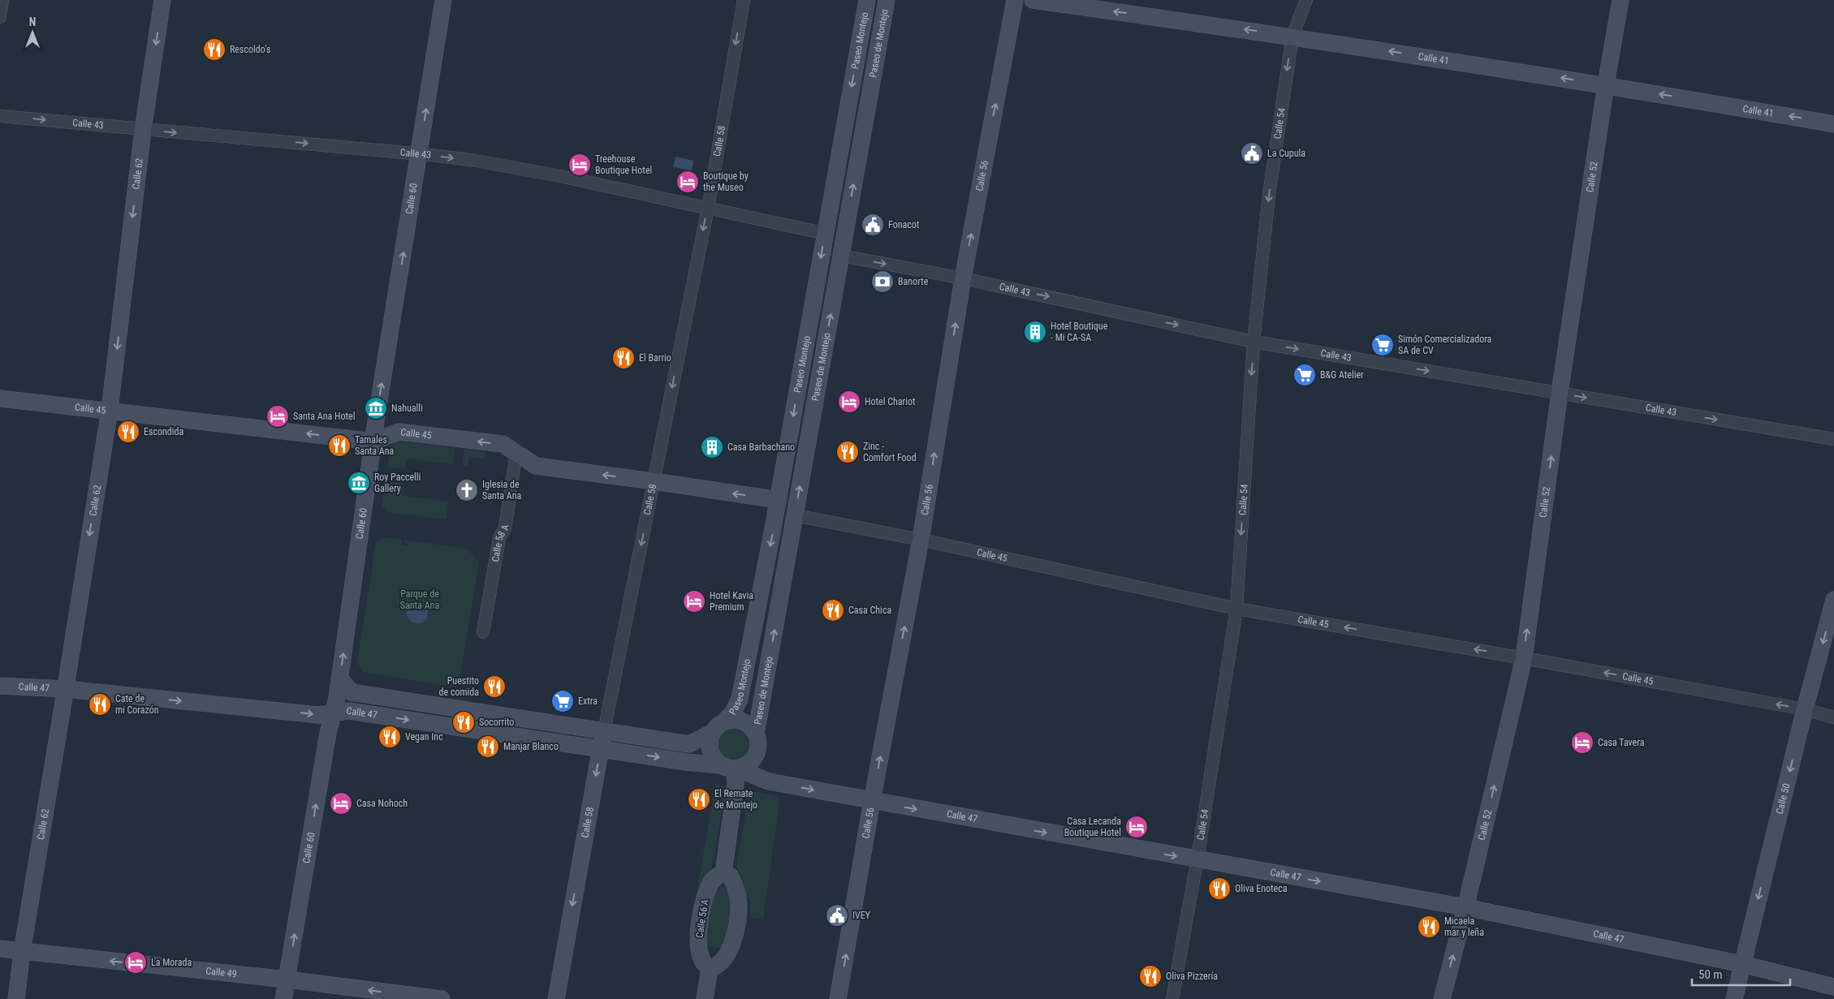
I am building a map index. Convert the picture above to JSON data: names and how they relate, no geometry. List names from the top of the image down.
{
  "streets": {
    "main road": [
      "Paseo Montejo",
      "Paseo de Montejo",
      "Calle 41",
      "Calle 58",
      "Calle 62",
      "Calle 56",
      "Calle 52",
      "Calle 60",
      "Calle 45",
      "Calle 47",
      "Calle 50",
      "Calle 56 A",
      "Calle 49"
    ],
    "street": ["Calle 43", "Calle 54", "Calle 58 A"]
  },
  "crossings": [
    ["Paseo Montejo", "Paseo de Montejo"],
    ["Paseo Montejo", "Calle 43"],
    ["Paseo Montejo", "Calle 45"],
    ["Paseo Montejo", "Calle 47"],
    ["Paseo de Montejo", "Calle 43"],
    ["Paseo de Montejo", "Calle 45"],
    ["Paseo de Montejo", "Calle 47"],
    ["Calle 41", "Calle 54"],
    ["Calle 41", "Calle 52"],
    ["Calle 43", "Calle 54"],
    ["Calle 43", "Calle 58"],
    ["Calle 43", "Calle 62"],
    ["Calle 43", "Calle 56"],
    ["Calle 43", "Calle 52"],
    ["Calle 43", "Calle 60"],
    ["Calle 54", "Calle 45"],
    ["Calle 54", "Calle 47"],
    ["Calle 58", "Calle 45"],
    ["Calle 58", "Calle 47"],
    ["Calle 62", "Calle 45"],
    ["Calle 62", "Calle 47"],
    ["Calle 62", "Calle 49"],
    ["Calle 56", "Calle 45"],
    ["Calle 56", "Calle 47"],
    ["Calle 52", "Calle 45"],
    ["Calle 52", "Calle 47"],
    ["Calle 60", "Calle 45"],
    ["Calle 60", "Calle 47"],
    ["Calle 60", "Calle 49"],
    ["Calle 45", "Calle 58 A"],
    ["Calle 45", "Calle 50"],
    ["Calle 47", "Calle 50"]
  ],
  "one_way": [
    "Paseo Montejo",
    "Paseo de Montejo",
    "Calle 41",
    "Calle 43",
    "Calle 54",
    "Calle 58",
    "Calle 62",
    "Calle 56",
    "Calle 52",
    "Calle 60",
    "Calle 45",
    "Calle 47",
    "Calle 50",
    "Calle 49"
  ],
  "parks": ["Parque de Santa Ana"],
  "places": {
    "restaurant": [
      "Rescoldo’s",
      "El Barrio",
      "Escondida",
      "Tamales Santa Ana",
      "Zinc - Comfort Food",
      "Casa Chica",
      "Puestito de comida",
      "Cate de mi Corazón",
      "Socorrito",
      "Vegan Inc",
      "Manjar Blanco",
      "El Remate de Montejo",
      "Oliva Enoteca",
      "Micaela mar y leña",
      "Oliva Pizzería"
    ],
    "public building": ["La Cupula", "Fonacot", "IVEY"],
    "hotel": [
      "Treehouse Boutique Hotel",
      "Boutique by the Museo",
      "Hotel Chariot",
      "Santa Ana Hotel",
      "Hotel Kavia Premium",
      "Casa Tavera",
      "Casa Nohoch",
      "Casa Lecanda Boutique Hotel",
      "La Morada"
    ],
    "bank": ["Banorte"],
    "building": ["Hotel Boutique - Mi CA-SA", "Casa Barbachano"],
    "supermarket": ["Simón Comercializadora SA de CV", "B&G Atelier", "Extra"],
    "museum": ["Nahualli", "Roy Paccelli Gallery"],
    "church": ["Iglesia de Santa Ana"]
  },
  "scale_bar": "50 m",
  "north": "top"
}
